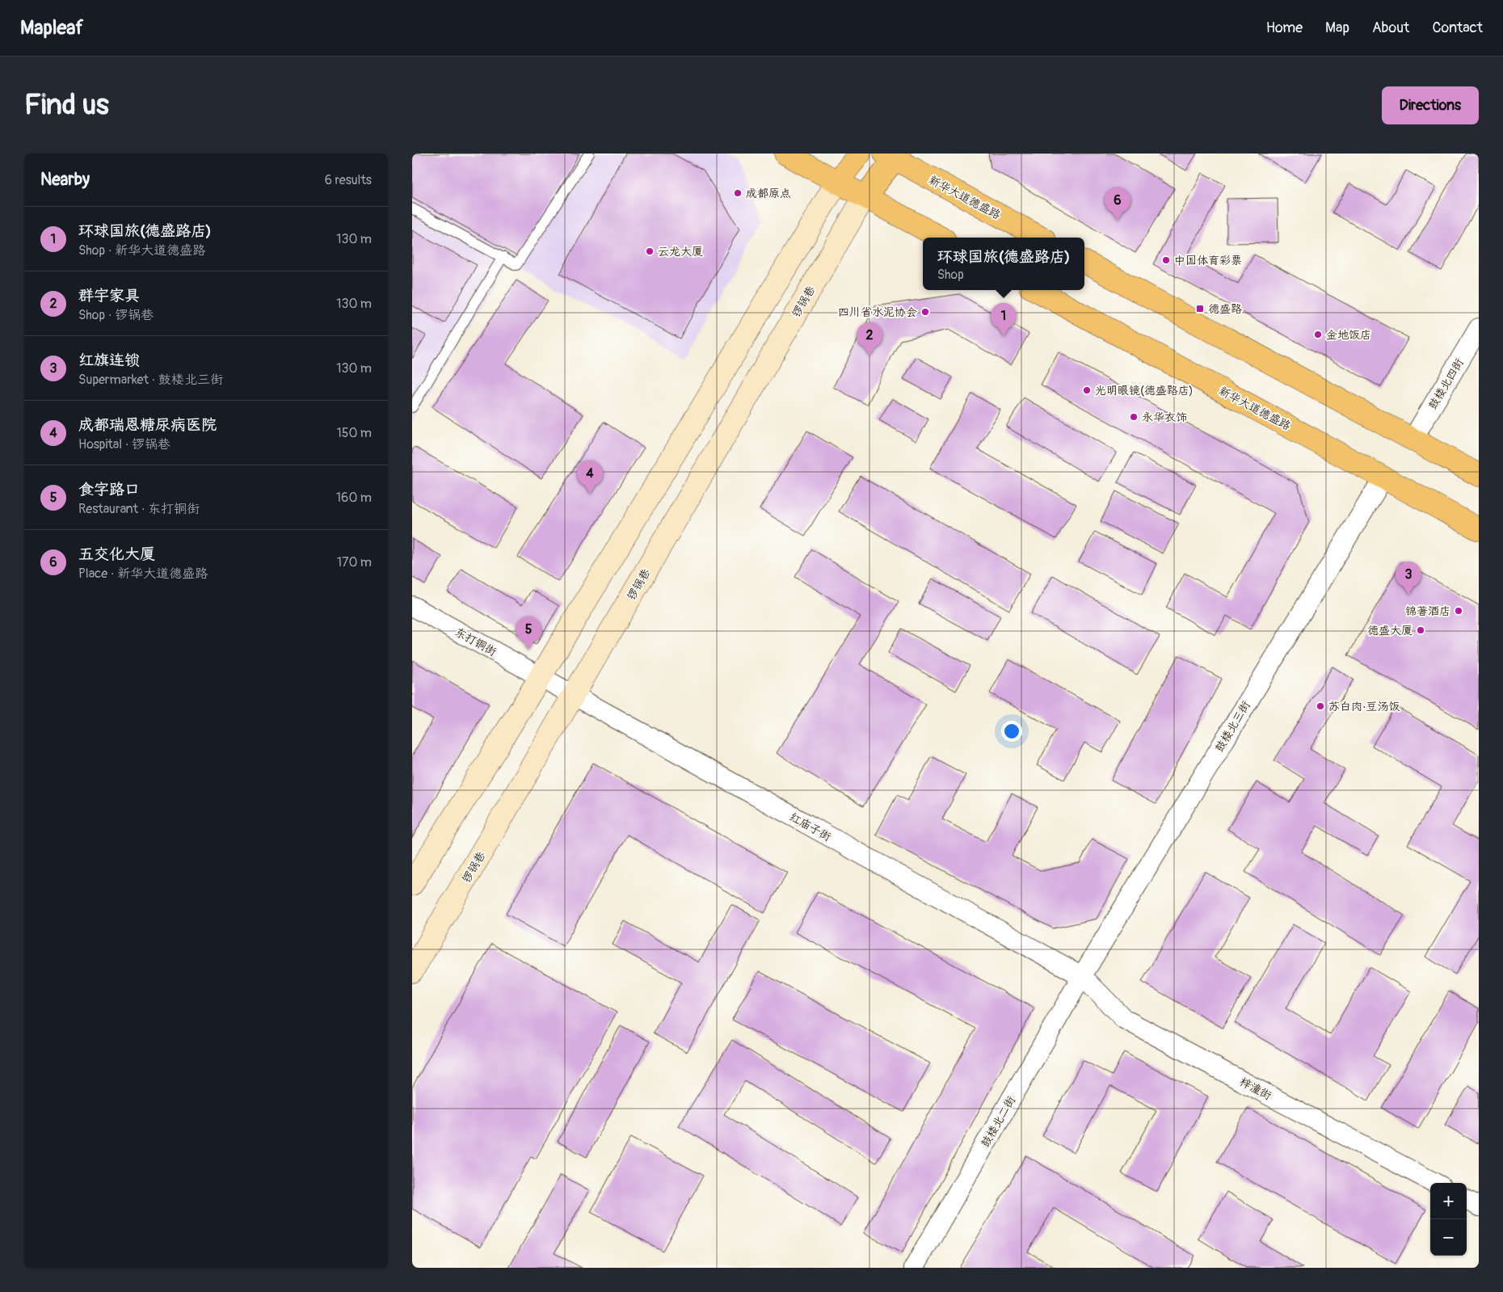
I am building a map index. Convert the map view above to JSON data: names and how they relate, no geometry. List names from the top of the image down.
{
  "streets": {
    "main road": ["新华大道德盛路", "锣锅巷"],
    "street": [
      "鼓楼北四街",
      "东打铜街",
      "鼓楼北三街",
      "红庙子街",
      "梓潼街",
      "鼓楼北二街"
    ]
  },
  "crossings": [
    ["新华大道德盛路", "鼓楼北三街"],
    ["锣锅巷", "红庙子街"],
    ["东打铜街", "红庙子街"],
    ["鼓楼北三街", "红庙子街"],
    ["鼓楼北三街", "梓潼街"],
    ["鼓楼北三街", "鼓楼北二街"],
    ["红庙子街", "梓潼街"],
    ["红庙子街", "鼓楼北二街"],
    ["梓潼街", "鼓楼北二街"]
  ],
  "places": {
    "other": [
      "成都原点",
      "云龙大厦",
      "中国体育彩票",
      "四川省水泥协会",
      "金地饭店",
      "光明眼镜(德盛路店)",
      "永华衣饰",
      "锦著酒店",
      "德盛大厦",
      "苏白肉·豆汤饭"
    ],
    "transit": ["德盛路"]
  },
  "page": {
    "header": "Mapleaf",
    "nav": [
      "Home",
      "Map",
      "About",
      "Contact"
    ],
    "buttons": "Directions",
    "title": "Find us",
    "heading": ["Nearby", "6 results"],
    "pins": [
      "6",
      "1",
      "2",
      "4",
      "3",
      "5"
    ],
    "list": [
      {
        "mark": "1",
        "name": "环球国旅(德盛路店)",
        "note": "Shop · 新华大道德盛路",
        "value": "130 m"
      },
      {
        "mark": "2",
        "name": "群宇家具",
        "note": "Shop · 锣锅巷",
        "value": "130 m"
      },
      {
        "mark": "3",
        "name": "红旗连锁",
        "note": "Supermarket · 鼓楼北三街",
        "value": "130 m"
      },
      {
        "mark": "4",
        "name": "成都瑞恩糖尿病医院",
        "note": "Hospital · 锣锅巷",
        "value": "150 m"
      },
      {
        "mark": "5",
        "name": "食字路口",
        "note": "Restaurant · 东打铜街",
        "value": "160 m"
      },
      {
        "mark": "6",
        "name": "五交化大厦",
        "note": "Place · 新华大道德盛路",
        "value": "170 m"
      }
    ],
    "popup": ["环球国旅(德盛路店)", "Shop"],
    "map_buttons": ["+", "−"]
  }
}
